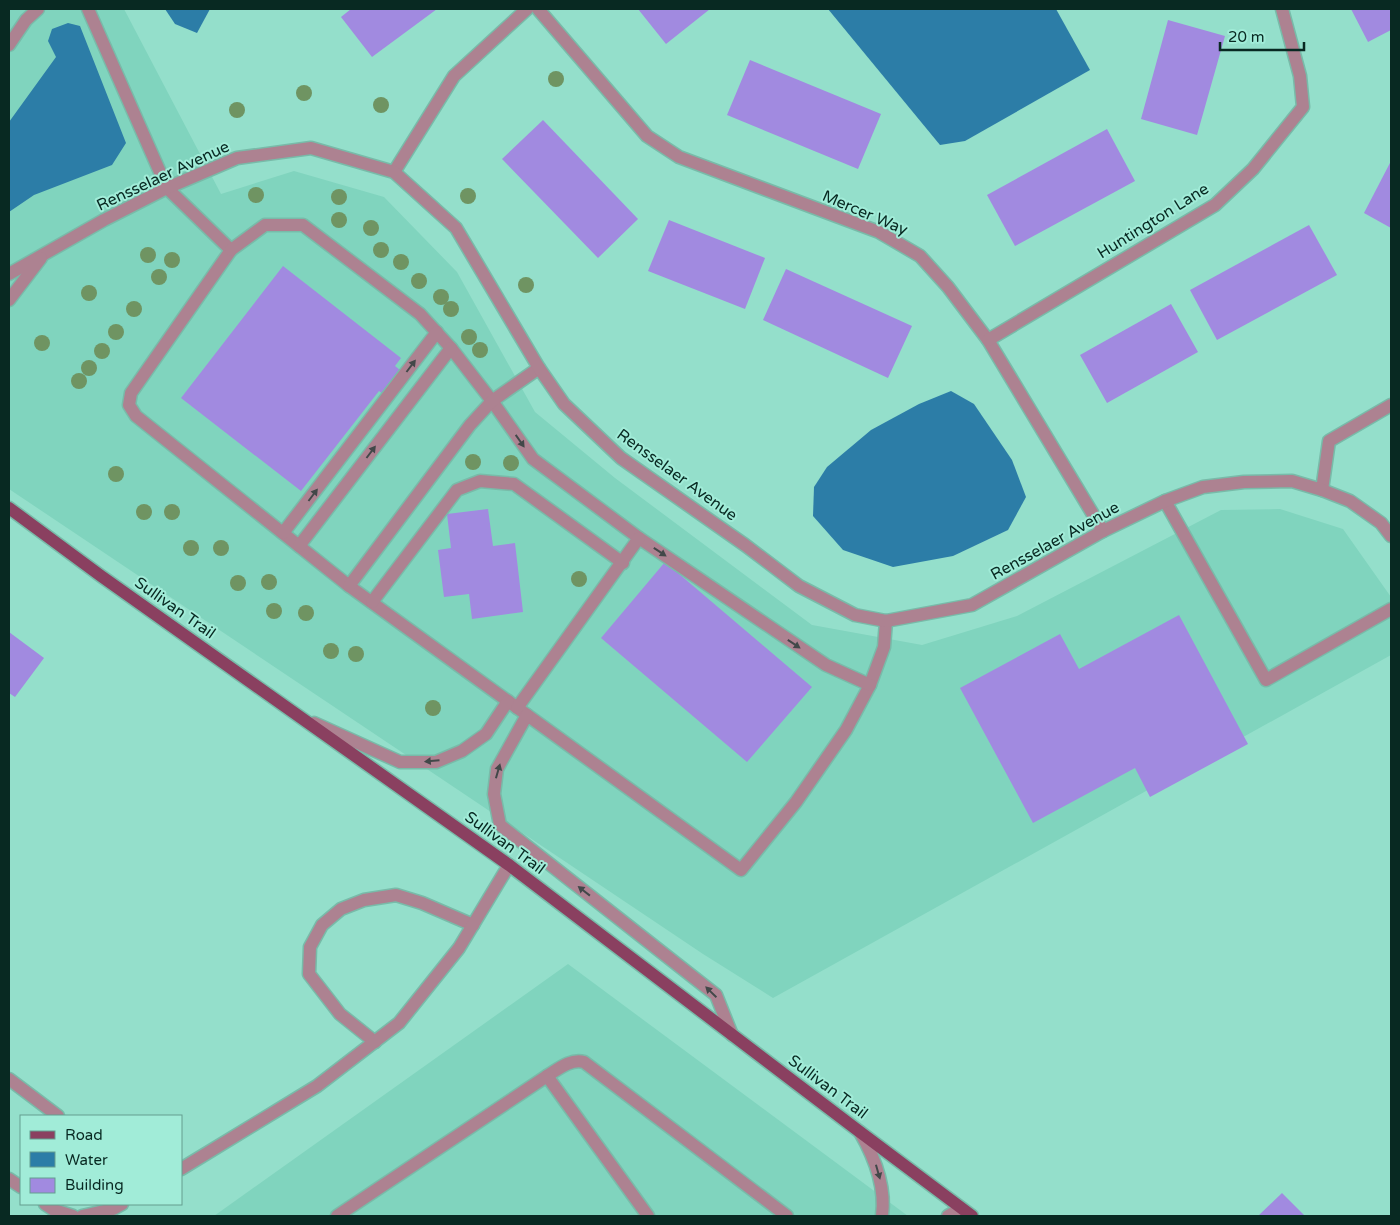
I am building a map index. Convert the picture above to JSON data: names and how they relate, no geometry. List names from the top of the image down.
{
  "streets": {
    "main road": ["Sullivan Trail"],
    "street": ["Rensselaer Avenue", "Mercer Way", "Huntington Lane"]
  },
  "crossings": [
    ["Rensselaer Avenue", "Mercer Way"],
    ["Mercer Way", "Huntington Lane"]
  ],
  "legend": ["Road", "Water", "Building"],
  "scale_bar": "20 m"
}
